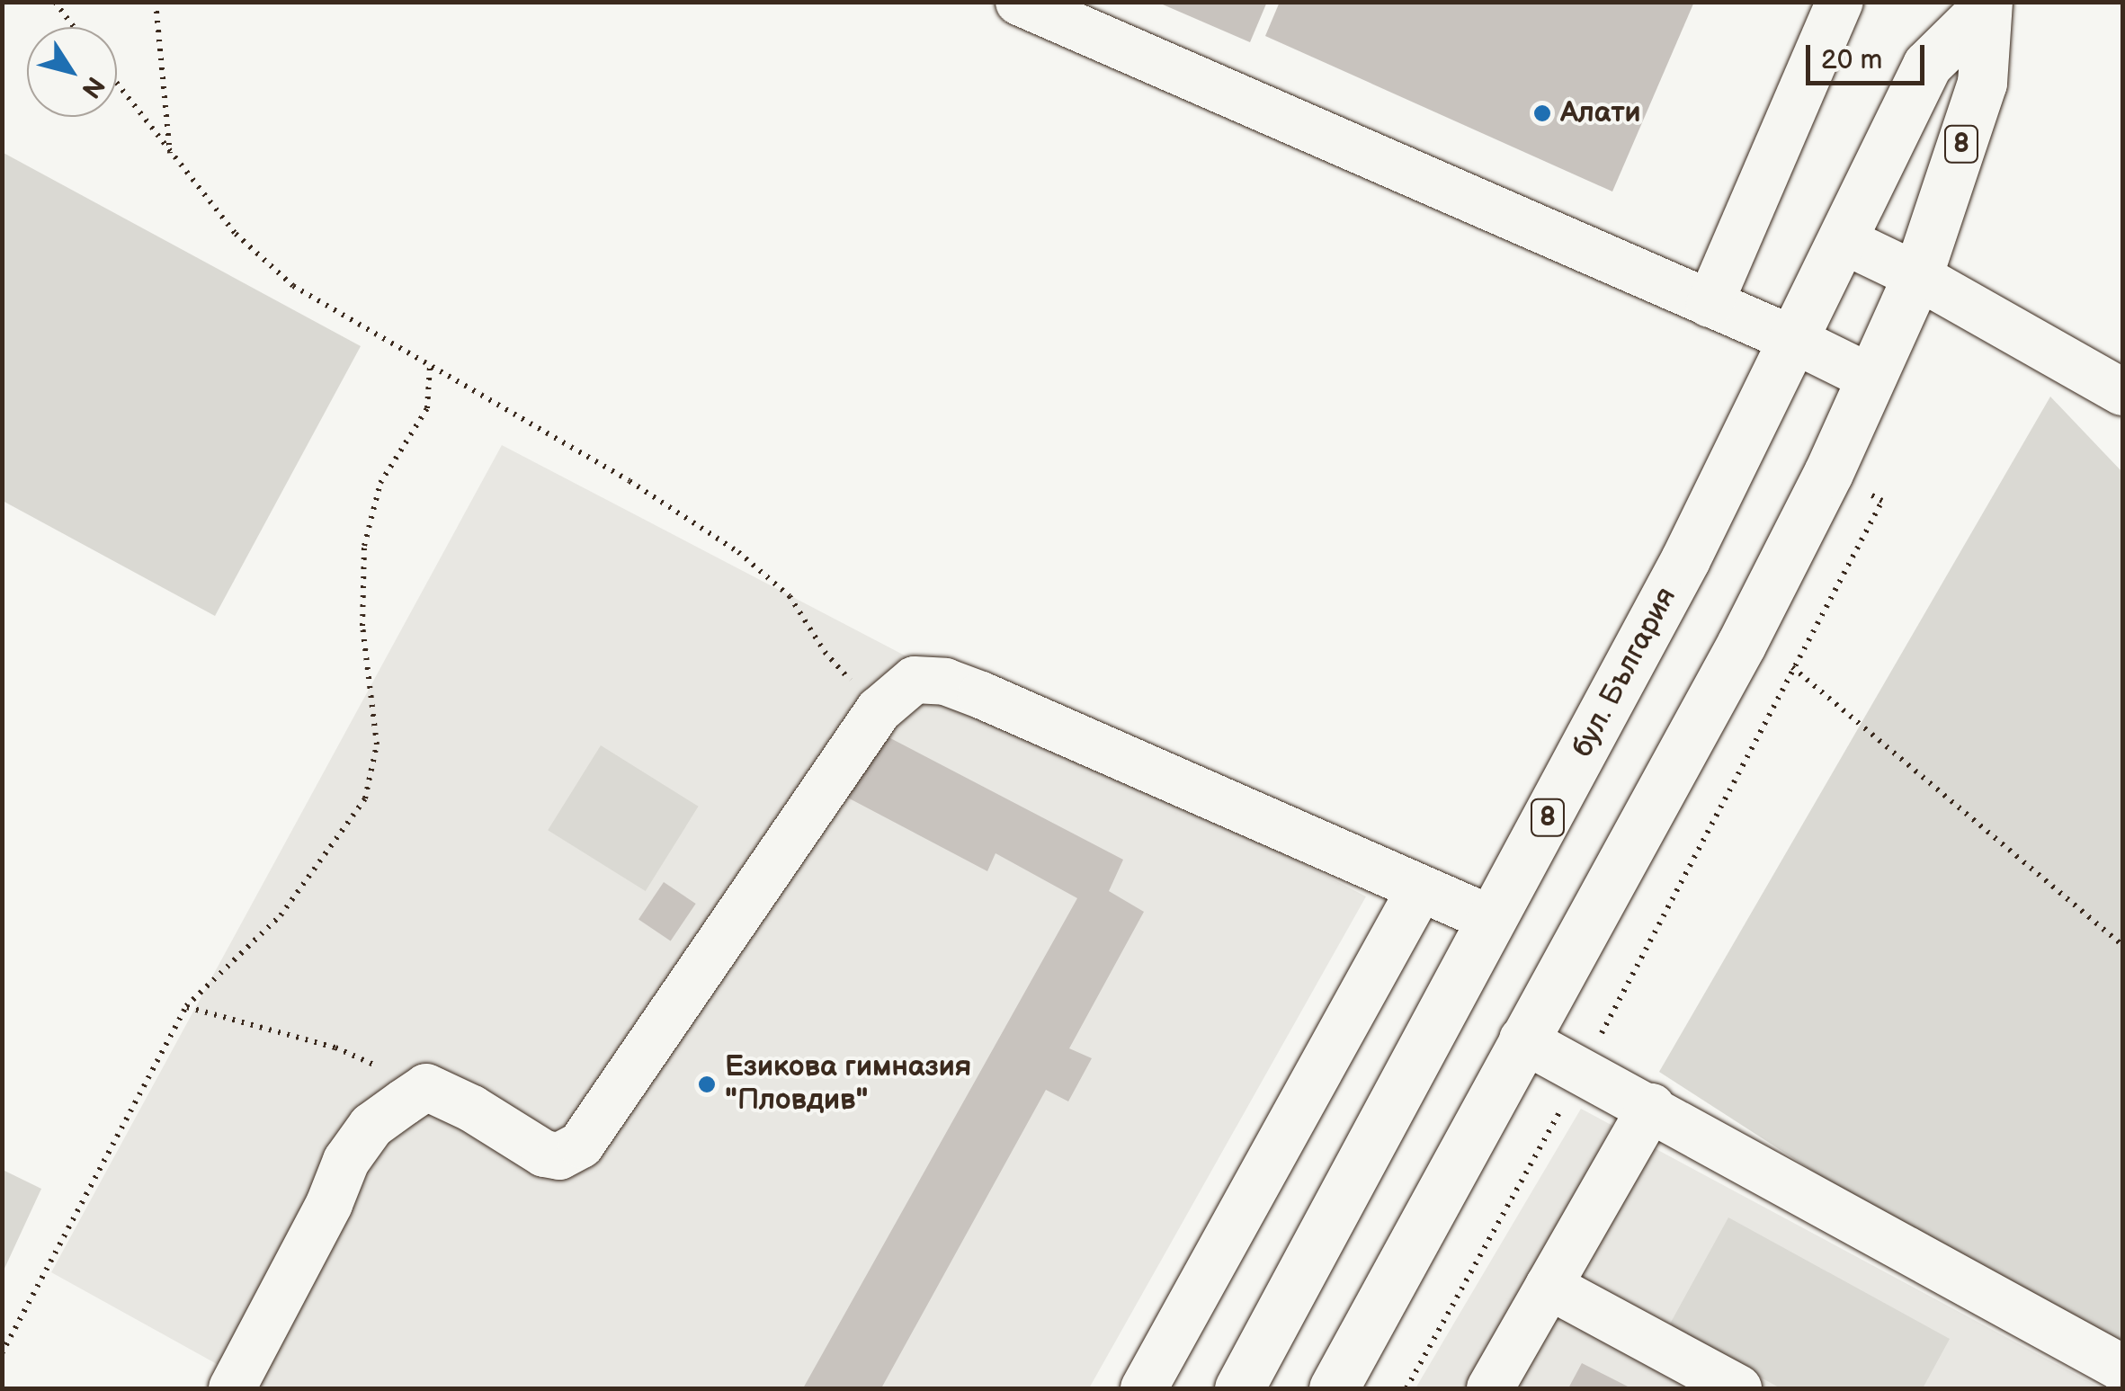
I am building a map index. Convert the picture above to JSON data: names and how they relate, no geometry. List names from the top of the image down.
{
  "streets": {
    "main road": ["8", "бул. България"]
  },
  "places": ["Алати", "Езикова гимназия \"Пловдив\""],
  "scale_bar": "20 m",
  "north": "bottom right"
}
